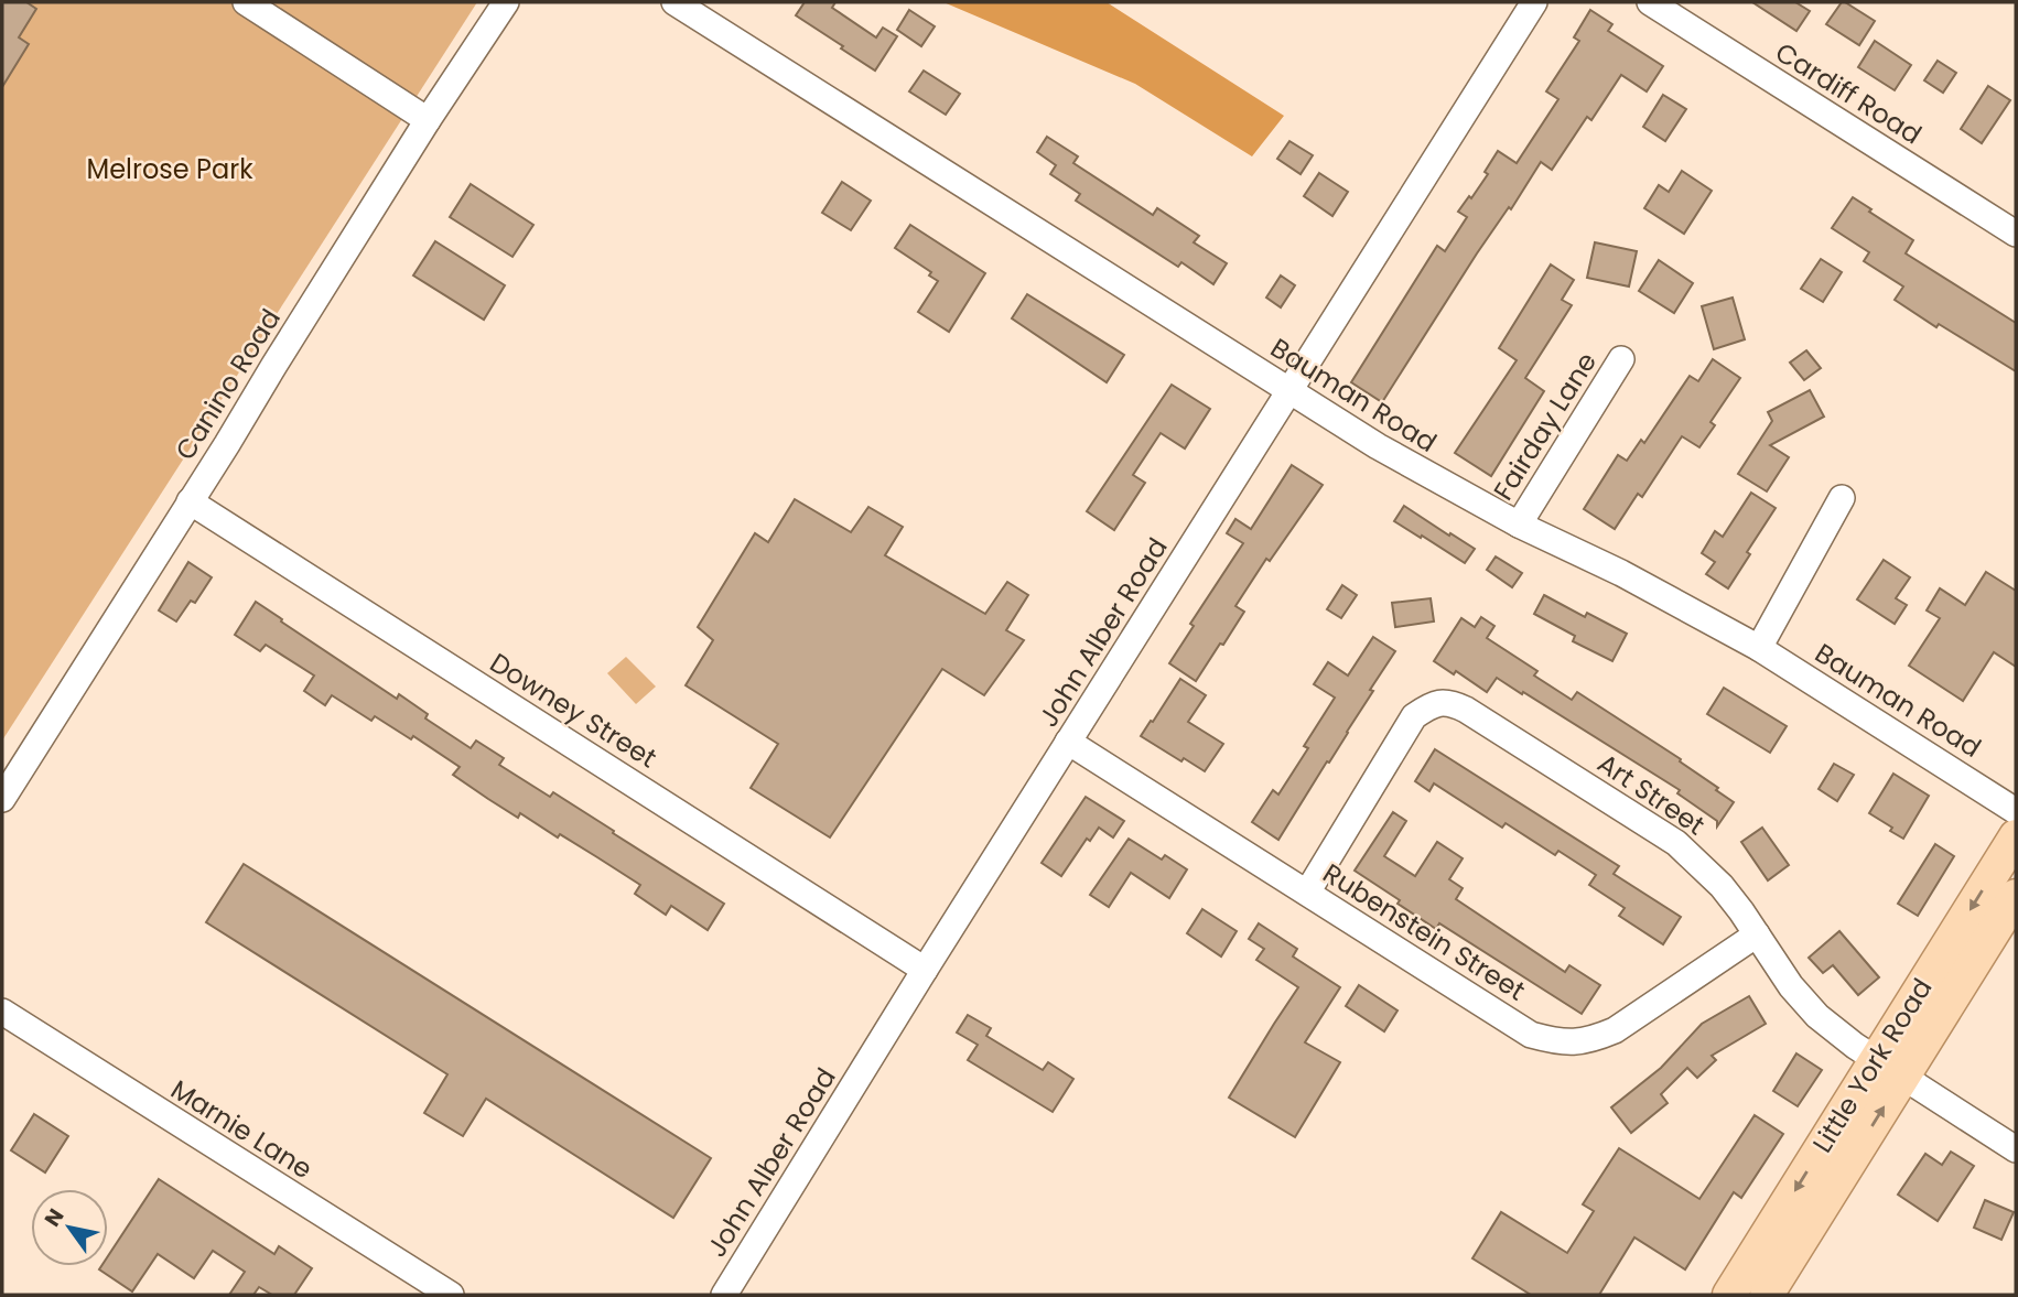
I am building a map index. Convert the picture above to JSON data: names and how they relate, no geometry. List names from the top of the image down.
{
  "streets": {
    "main road": ["Little York Road"],
    "street": [
      "Cardiff Road",
      "Canino Road",
      "Bauman Road",
      "Fairday Lane",
      "John Alber Road",
      "Downey Street",
      "Art Street",
      "Rubenstein Street",
      "Marnie Lane"
    ]
  },
  "crossings": [
    ["Canino Road", "Downey Street"],
    ["Bauman Road", "Fairday Lane"],
    ["Bauman Road", "John Alber Road"],
    ["John Alber Road", "Downey Street"],
    ["John Alber Road", "Rubenstein Street"],
    ["Art Street", "Rubenstein Street"],
    ["Art Street", "Little York Road"]
  ],
  "parks": ["Melrose Park"],
  "north": "top left"
}
